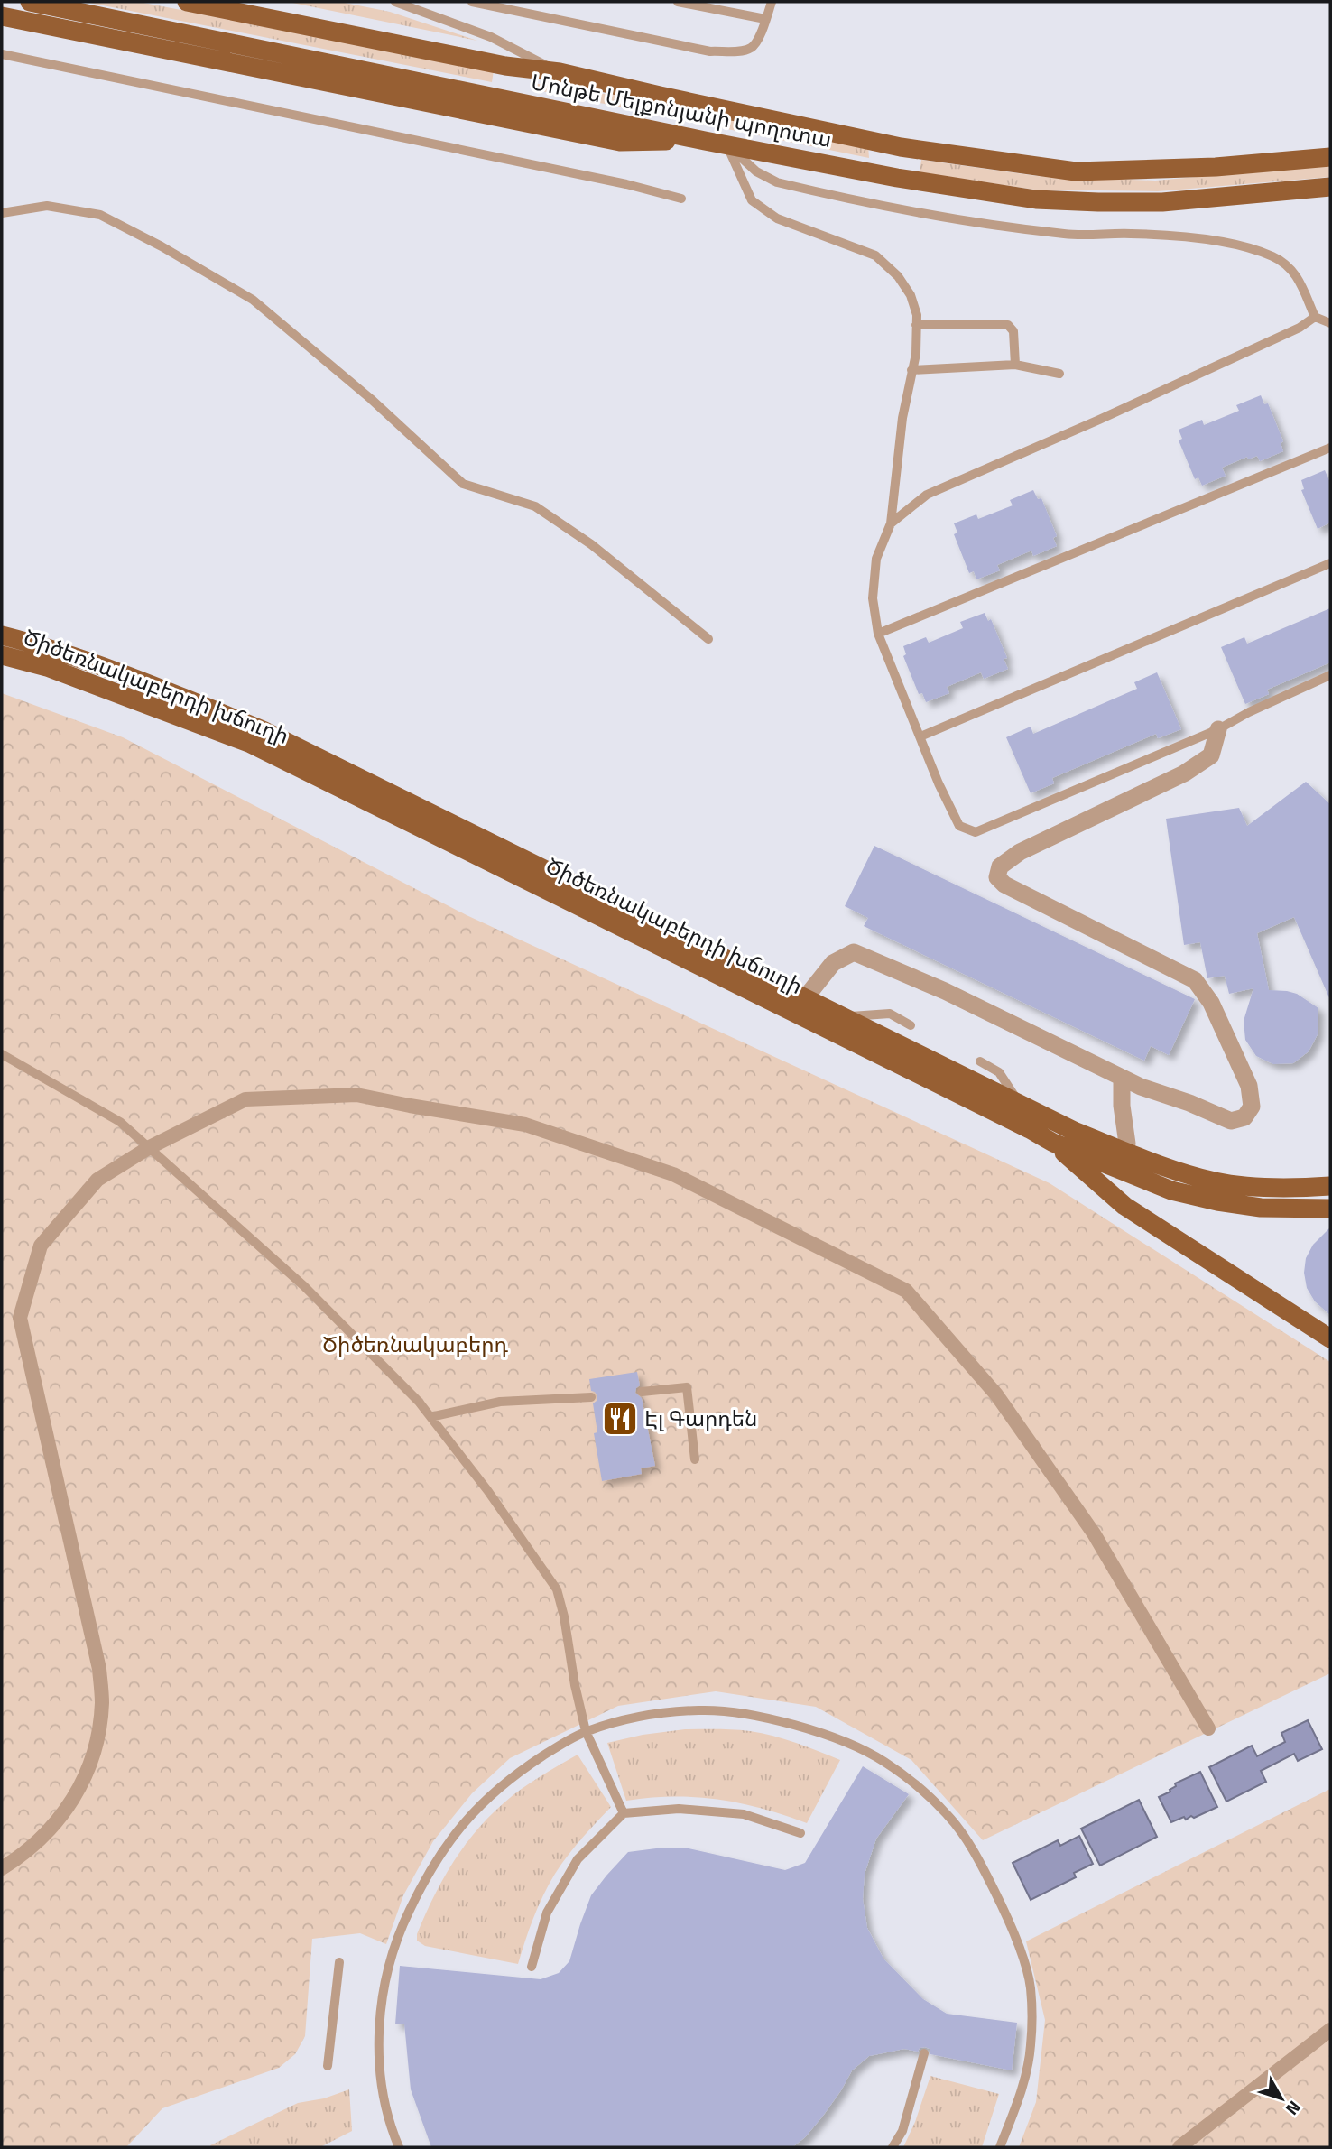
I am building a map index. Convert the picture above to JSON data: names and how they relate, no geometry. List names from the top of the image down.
{
  "streets": {
    "main road": ["Մոնթե Մելքոնյանի պողոտա", "Ծիծեռնակաբերդի խճուղի"]
  },
  "parks": ["Ծիծեռնակաբերդ"],
  "places": {
    "restaurant": ["Էլ Գարդեն"]
  },
  "north": "bottom right"
}
